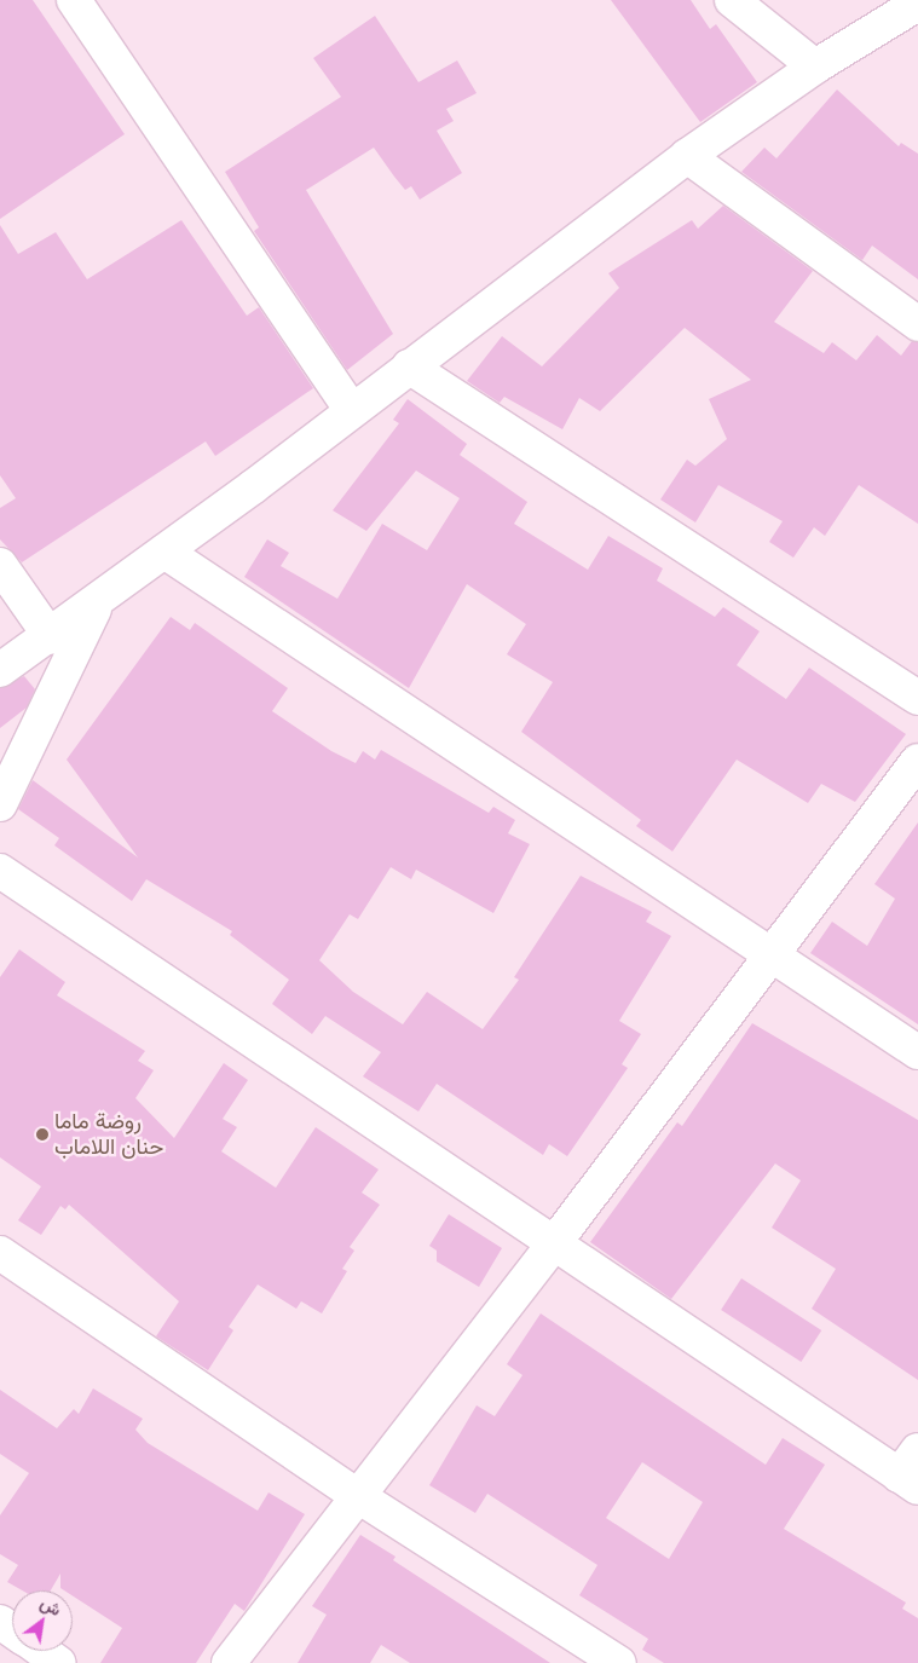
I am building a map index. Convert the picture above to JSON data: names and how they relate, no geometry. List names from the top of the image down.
{
  "places": ["روضة ماما حنان اللاماب"],
  "north": "top right"
}
